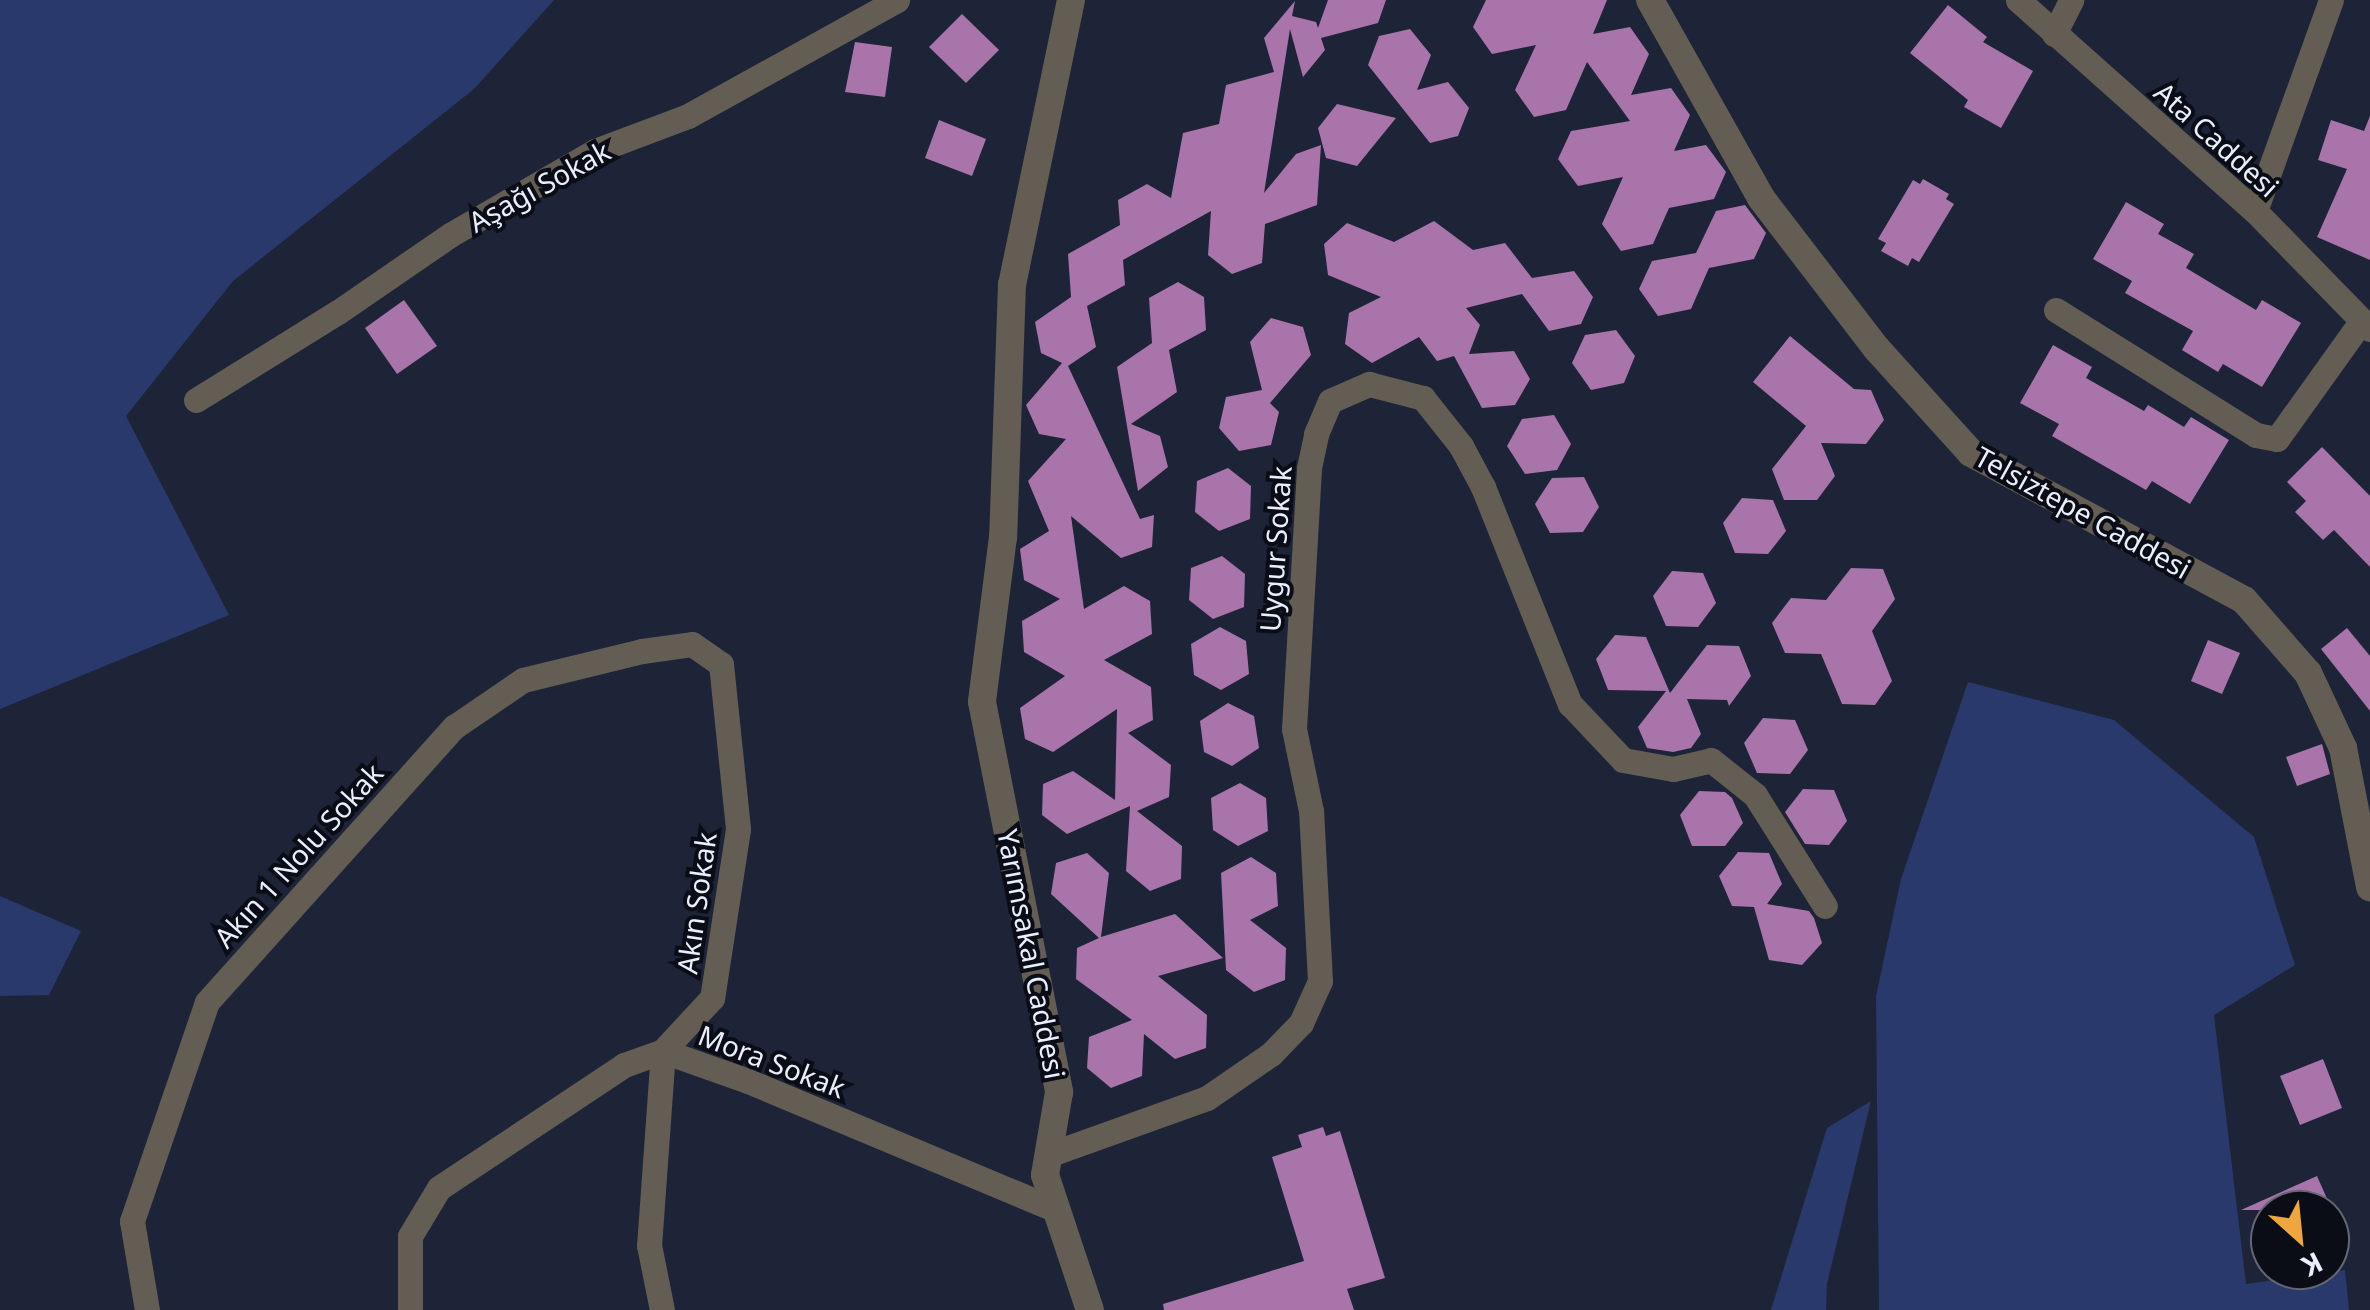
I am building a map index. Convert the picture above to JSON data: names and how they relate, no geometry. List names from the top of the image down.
{
  "streets": {
    "street": [
      "Ata Caddesi",
      "Aşağı Sokak",
      "Telsiztepe Caddesi",
      "Uygur Sokak",
      "Akın 1 Nolu Sokak",
      "Akın Sokak",
      "Yarımsakal Caddesi",
      "Mora Sokak"
    ]
  },
  "crossings": [
    ["Uygur Sokak", "Yarımsakal Caddesi"],
    ["Akın 1 Nolu Sokak", "Akın Sokak"],
    ["Akın Sokak", "Mora Sokak"],
    ["Yarımsakal Caddesi", "Mora Sokak"]
  ],
  "north": "bottom right"
}
